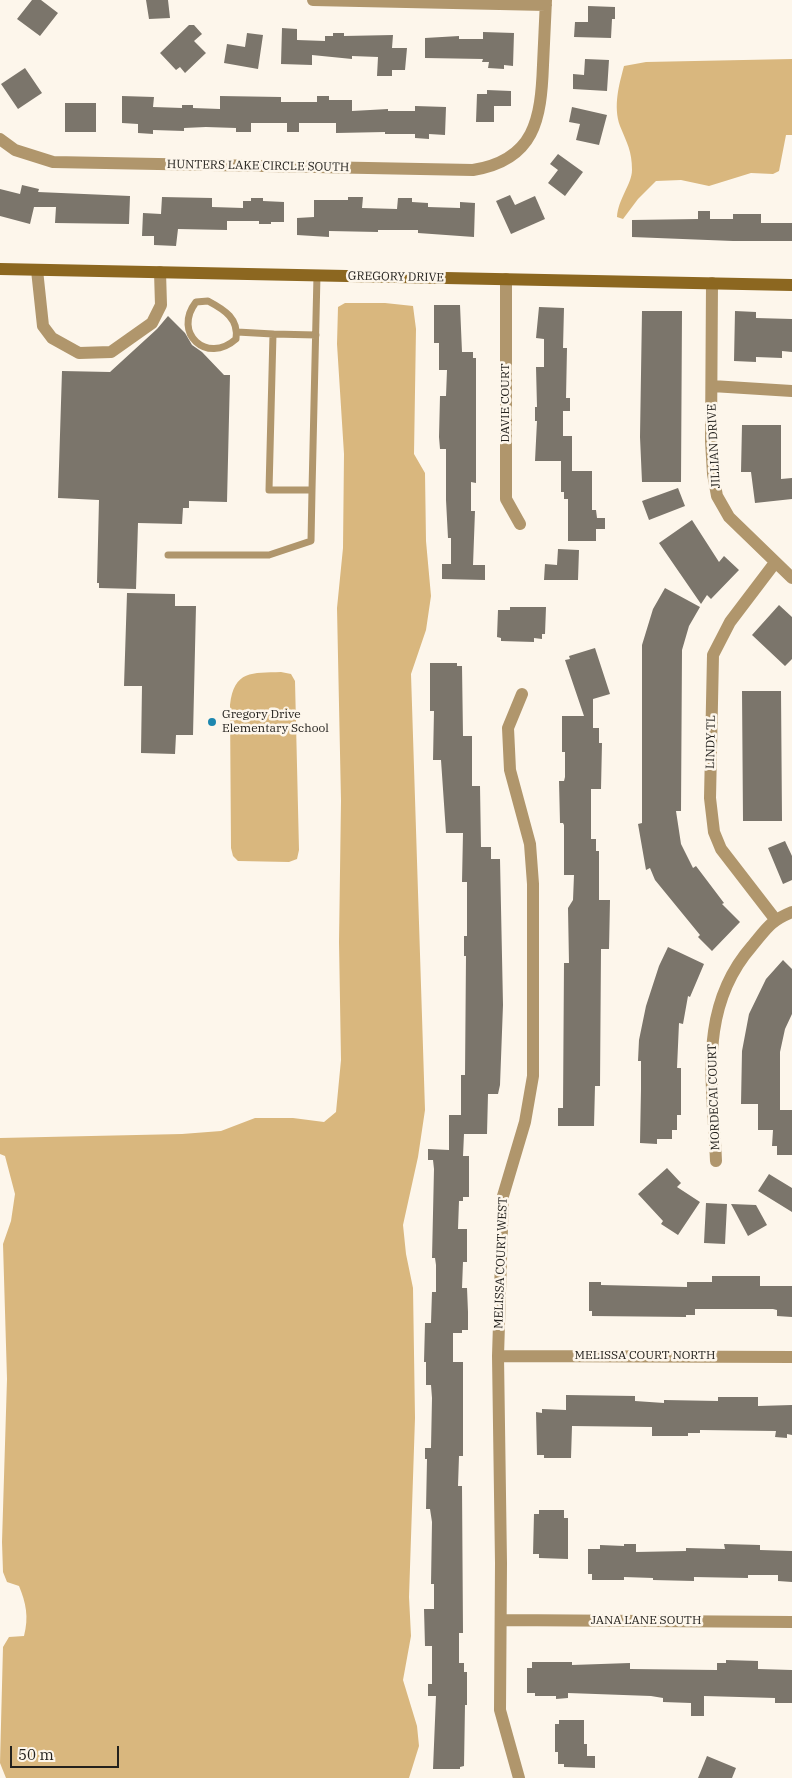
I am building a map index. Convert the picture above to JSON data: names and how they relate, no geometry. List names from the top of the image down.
{
  "streets": {
    "street": [
      "HUNTERS LAKE CIRCLE SOUTH",
      "GREGORY DRIVE",
      "DAVIE COURT",
      "JILLIAN DRIVE",
      "LINDY TL",
      "MORDECAI COURT",
      "MELISSA COURT WEST",
      "MELISSA COURT NORTH",
      "JANA LANE SOUTH"
    ]
  },
  "crossings": [
    ["GREGORY DRIVE", "DAVIE COURT"],
    ["GREGORY DRIVE", "JILLIAN DRIVE"],
    ["JILLIAN DRIVE", "LINDY TL"],
    ["LINDY TL", "MORDECAI COURT"],
    ["MELISSA COURT WEST", "MELISSA COURT NORTH"],
    ["MELISSA COURT WEST", "JANA LANE SOUTH"]
  ],
  "places": ["Gregory Drive Elementary School"],
  "scale_bar": "50 m"
}
